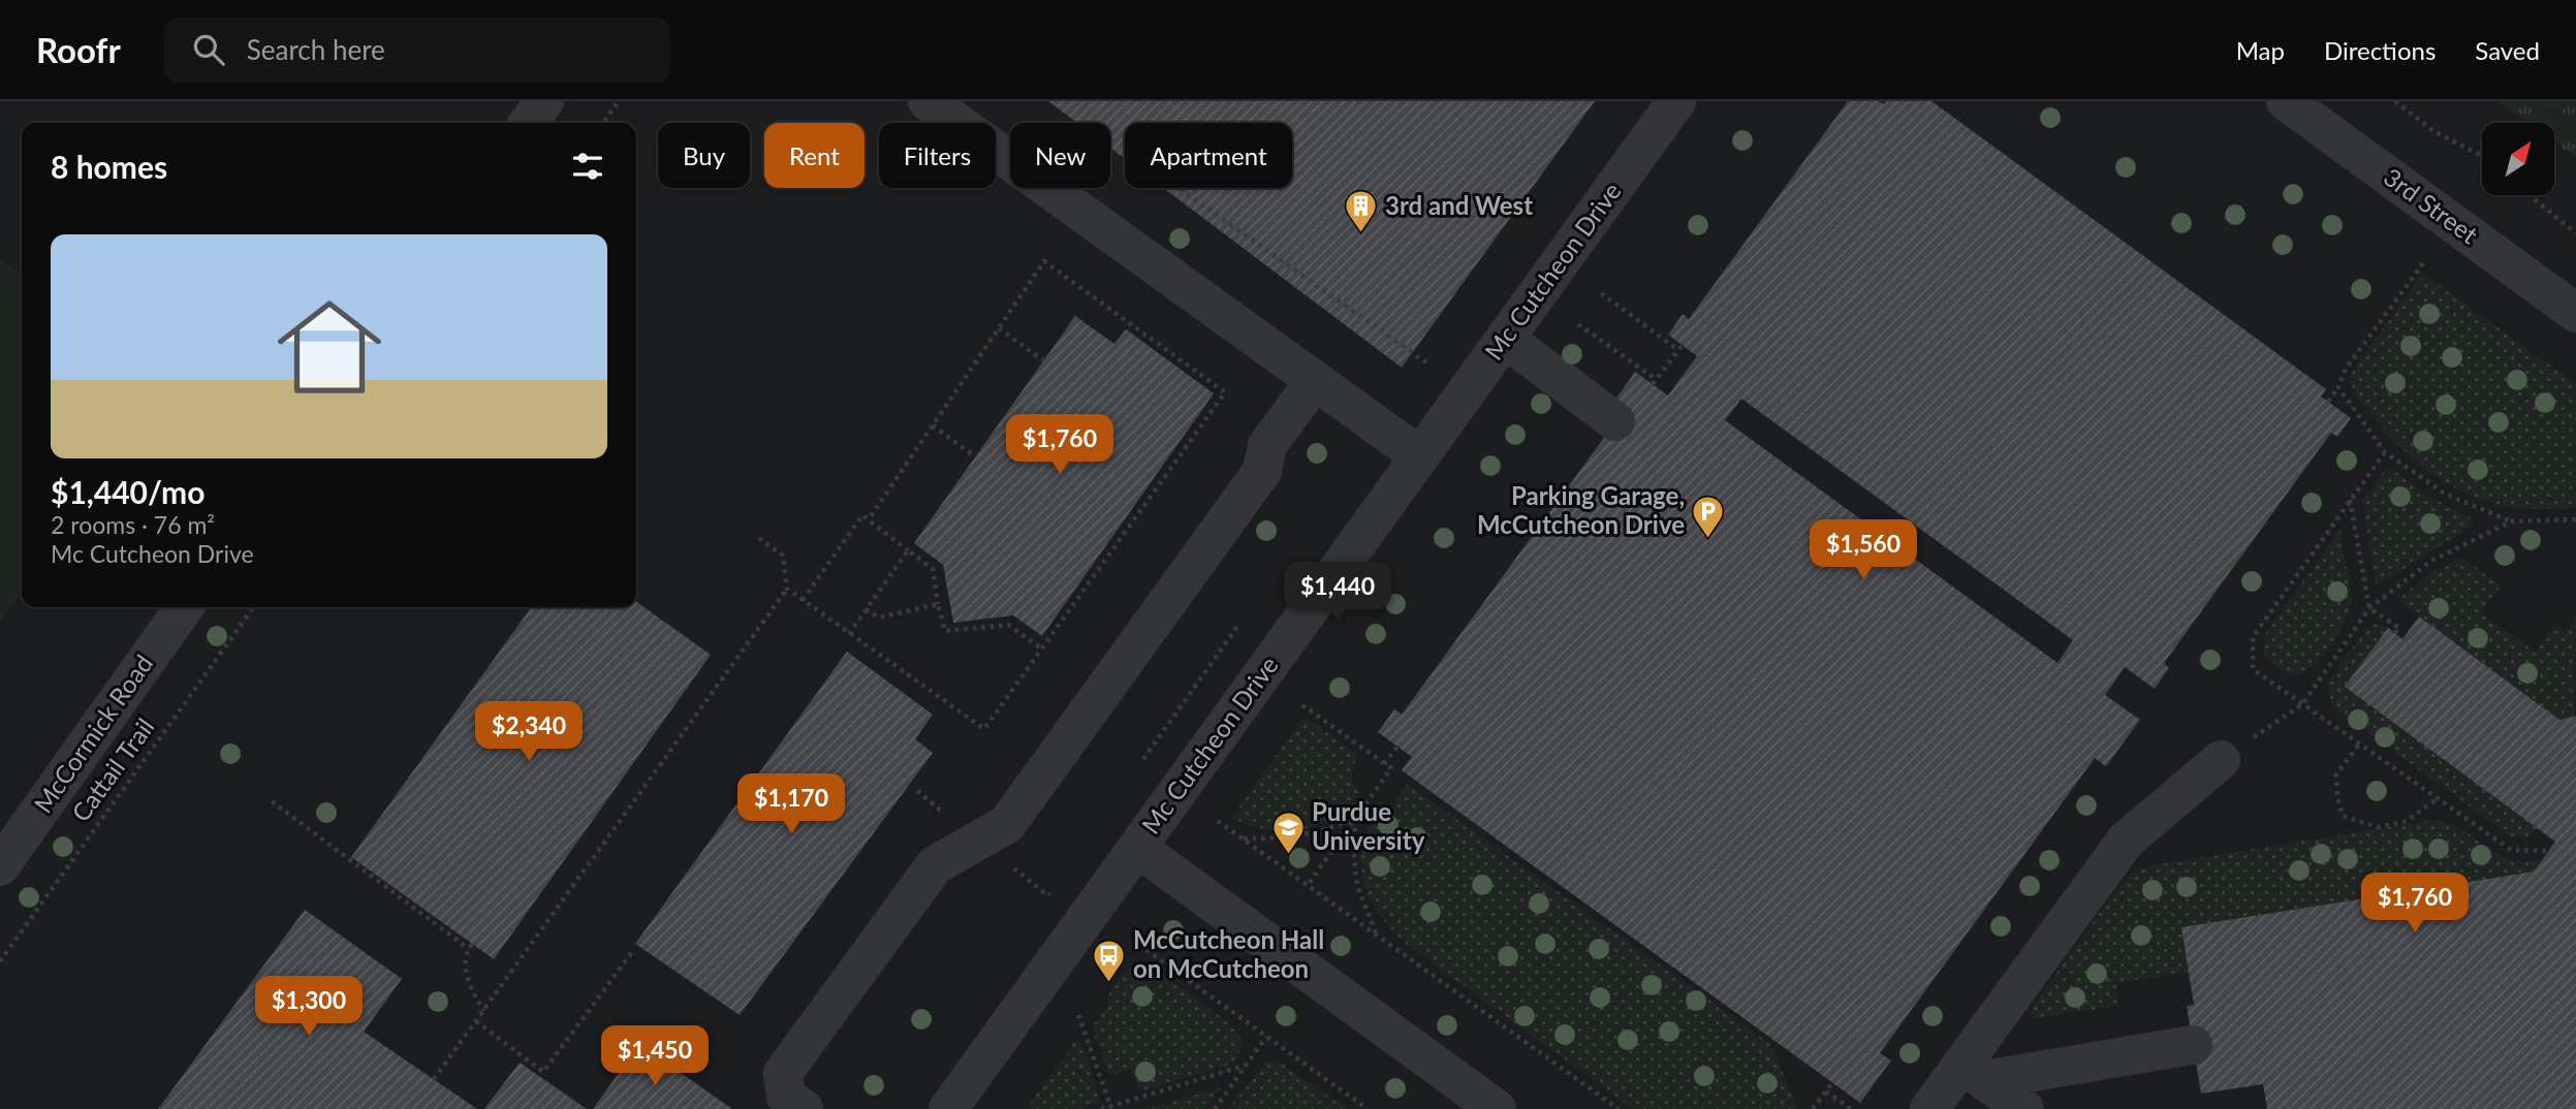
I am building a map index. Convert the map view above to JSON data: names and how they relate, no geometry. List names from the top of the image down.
{
  "streets": {
    "street": ["3rd Street", "Mc Cutcheon Drive", "McCormick Road"],
    "path": ["Cattail Trail"]
  },
  "places": {
    "building": ["3rd and West"],
    "parking": ["Parking Garage, McCutcheon Drive"],
    "school or university": ["Purdue University"],
    "bus stop": ["McCutcheon Hall on McCutcheon"]
  },
  "north": "top right",
  "page": {
    "header": "Roofr",
    "search": "Search here",
    "nav": ["Map", "Directions", "Saved"],
    "chip": [
      "Buy",
      "Rent",
      "Filters",
      "New",
      "Apartment"
    ],
    "heading": "8 homes",
    "list": [
      {
        "name": "$1,440/mo",
        "note": "2 rooms · 76 m² · Mc Cutcheon Drive"
      }
    ],
    "price": [
      "$1,760",
      "$1,560",
      "$1,440",
      "$2,340",
      "$1,170",
      "$1,760",
      "$1,300",
      "$1,450"
    ]
  }
}
